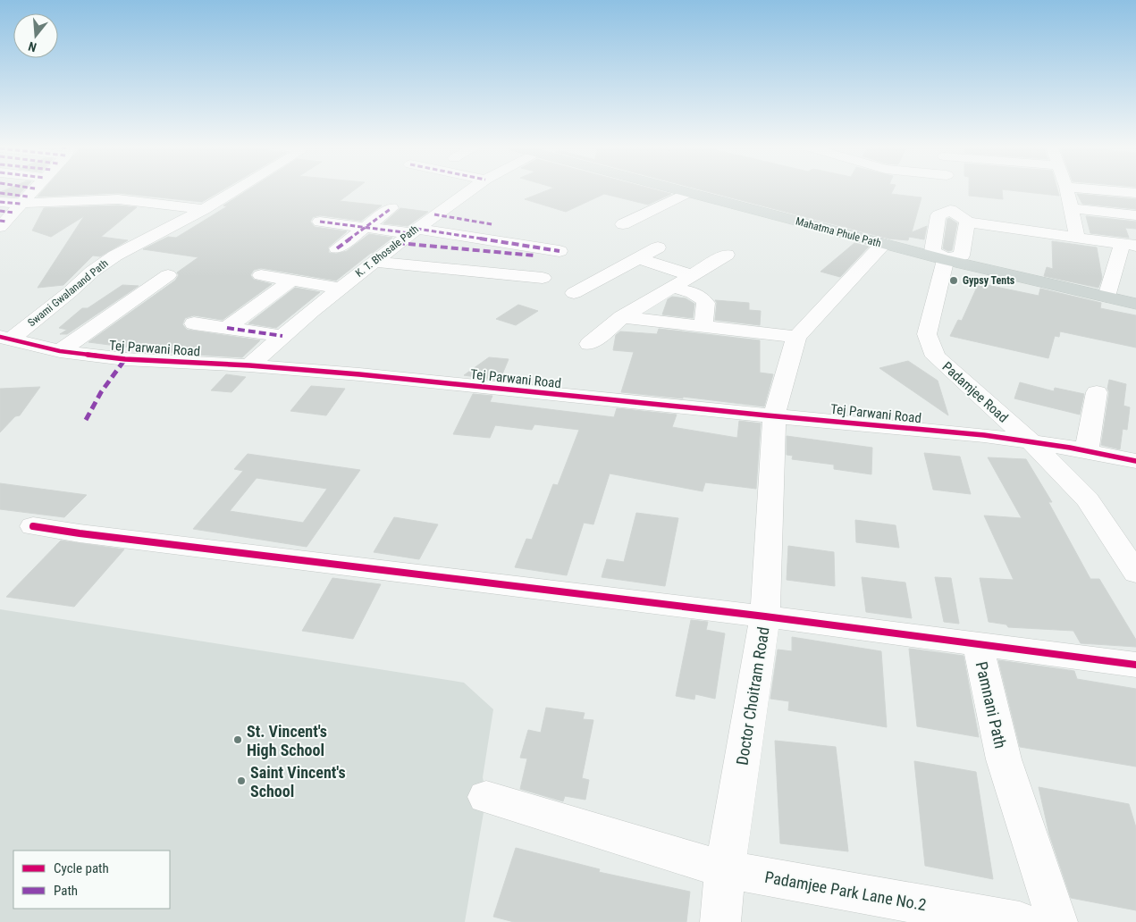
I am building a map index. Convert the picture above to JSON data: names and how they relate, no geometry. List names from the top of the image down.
{
  "streets": {
    "main road": ["Mahatma Phule Path"],
    "street": [
      "K. T. Bhosale Path",
      "Swami Gwalanand Path",
      "Tej Parwani Road",
      "Padamjee Road",
      "Doctor Choitram Road",
      "Pamnani Path",
      "Padamjee Park Lane No.2"
    ]
  },
  "crossings": [
    ["Mahatma Phule Path", "Padamjee Road"],
    ["K. T. Bhosale Path", "Tej Parwani Road"],
    ["Swami Gwalanand Path", "Tej Parwani Road"],
    ["Tej Parwani Road", "Padamjee Road"],
    ["Tej Parwani Road", "Doctor Choitram Road"],
    ["Doctor Choitram Road", "Padamjee Park Lane No.2"]
  ],
  "places": ["Gypsy Tents", "St. Vincent's High School", "Saint Vincent's School"],
  "legend": ["Cycle path", "Path"],
  "north": "bottom"
}
